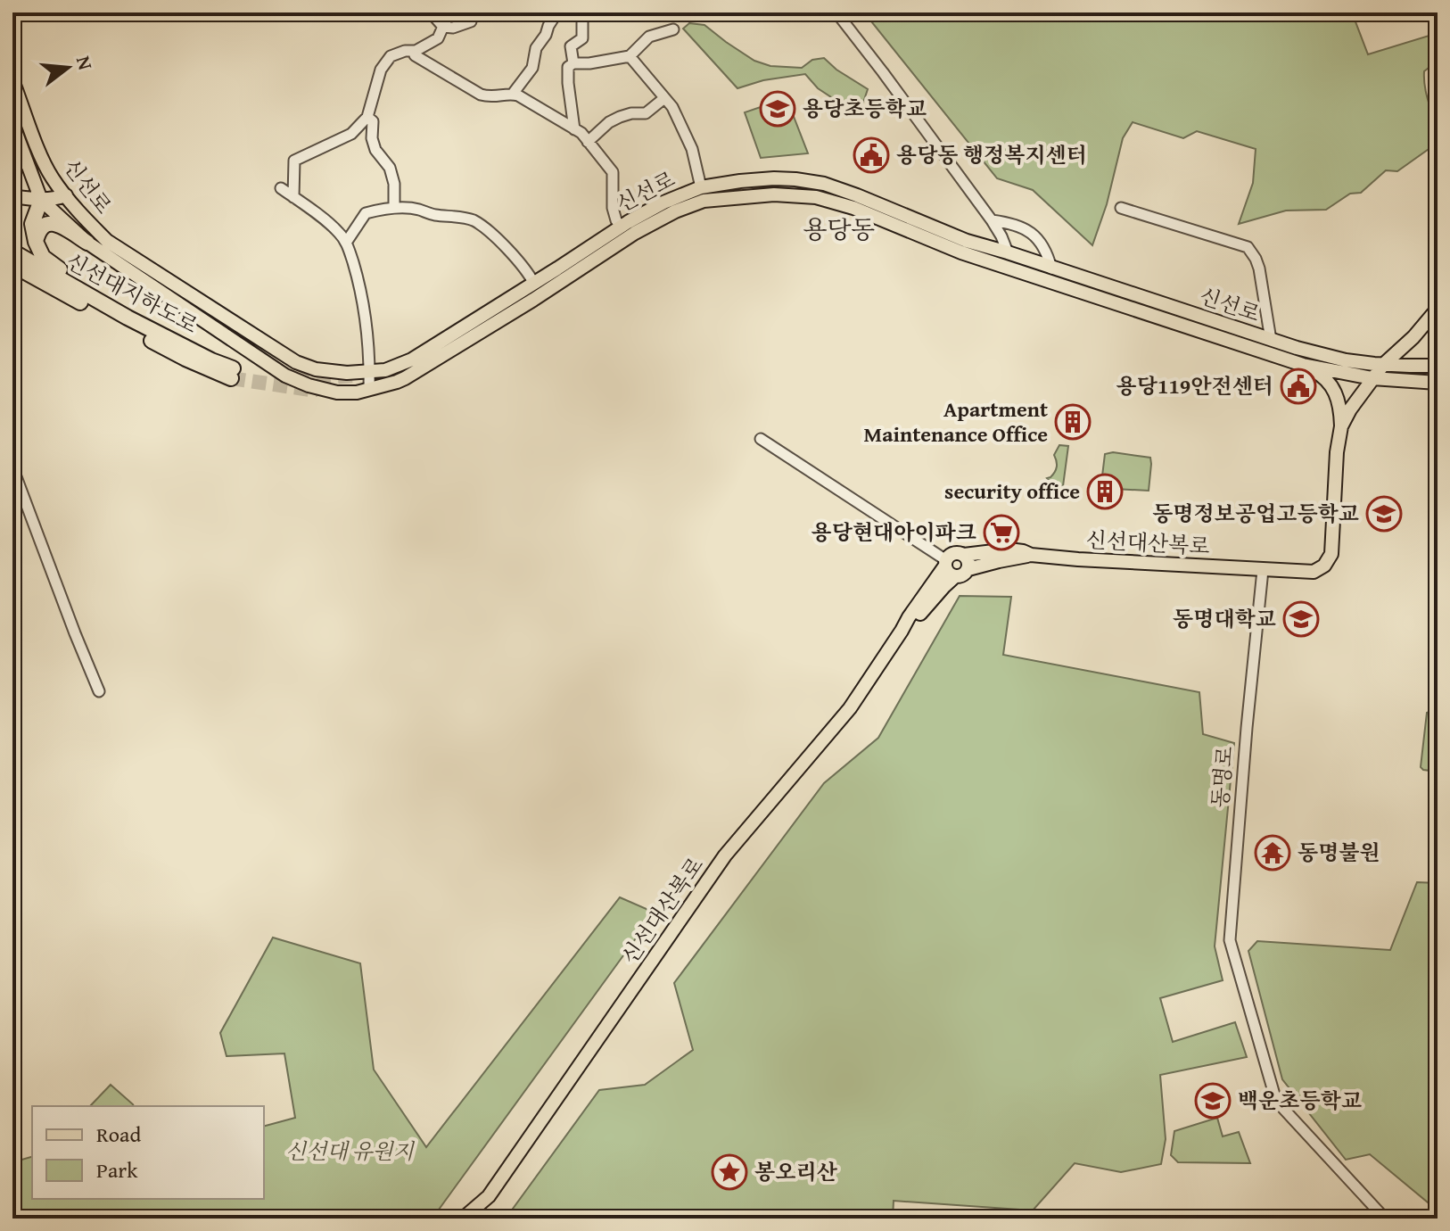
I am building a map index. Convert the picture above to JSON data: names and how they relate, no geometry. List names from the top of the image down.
{
  "streets": {
    "highway": ["신선대지하도로"],
    "main road": ["신선로", "신선대산복로"],
    "street": ["동명로"]
  },
  "crossings": [
    ["신선대산복로", "동명로"]
  ],
  "districts": ["용당동"],
  "parks": ["신선대 유원지"],
  "places": {
    "school or university": [
      "용당초등학교",
      "동명정보공업고등학교",
      "동명대학교",
      "백운초등학교"
    ],
    "public building": ["용당동 행정복지센터", "용당119안전센터"],
    "building": ["Apartment Maintenance Office", "security office"],
    "supermarket": ["용당현대아이파크"],
    "temple": ["동명불원"],
    "place": ["봉오리산"]
  },
  "legend": ["Road", "Park"],
  "north": "right"
}
